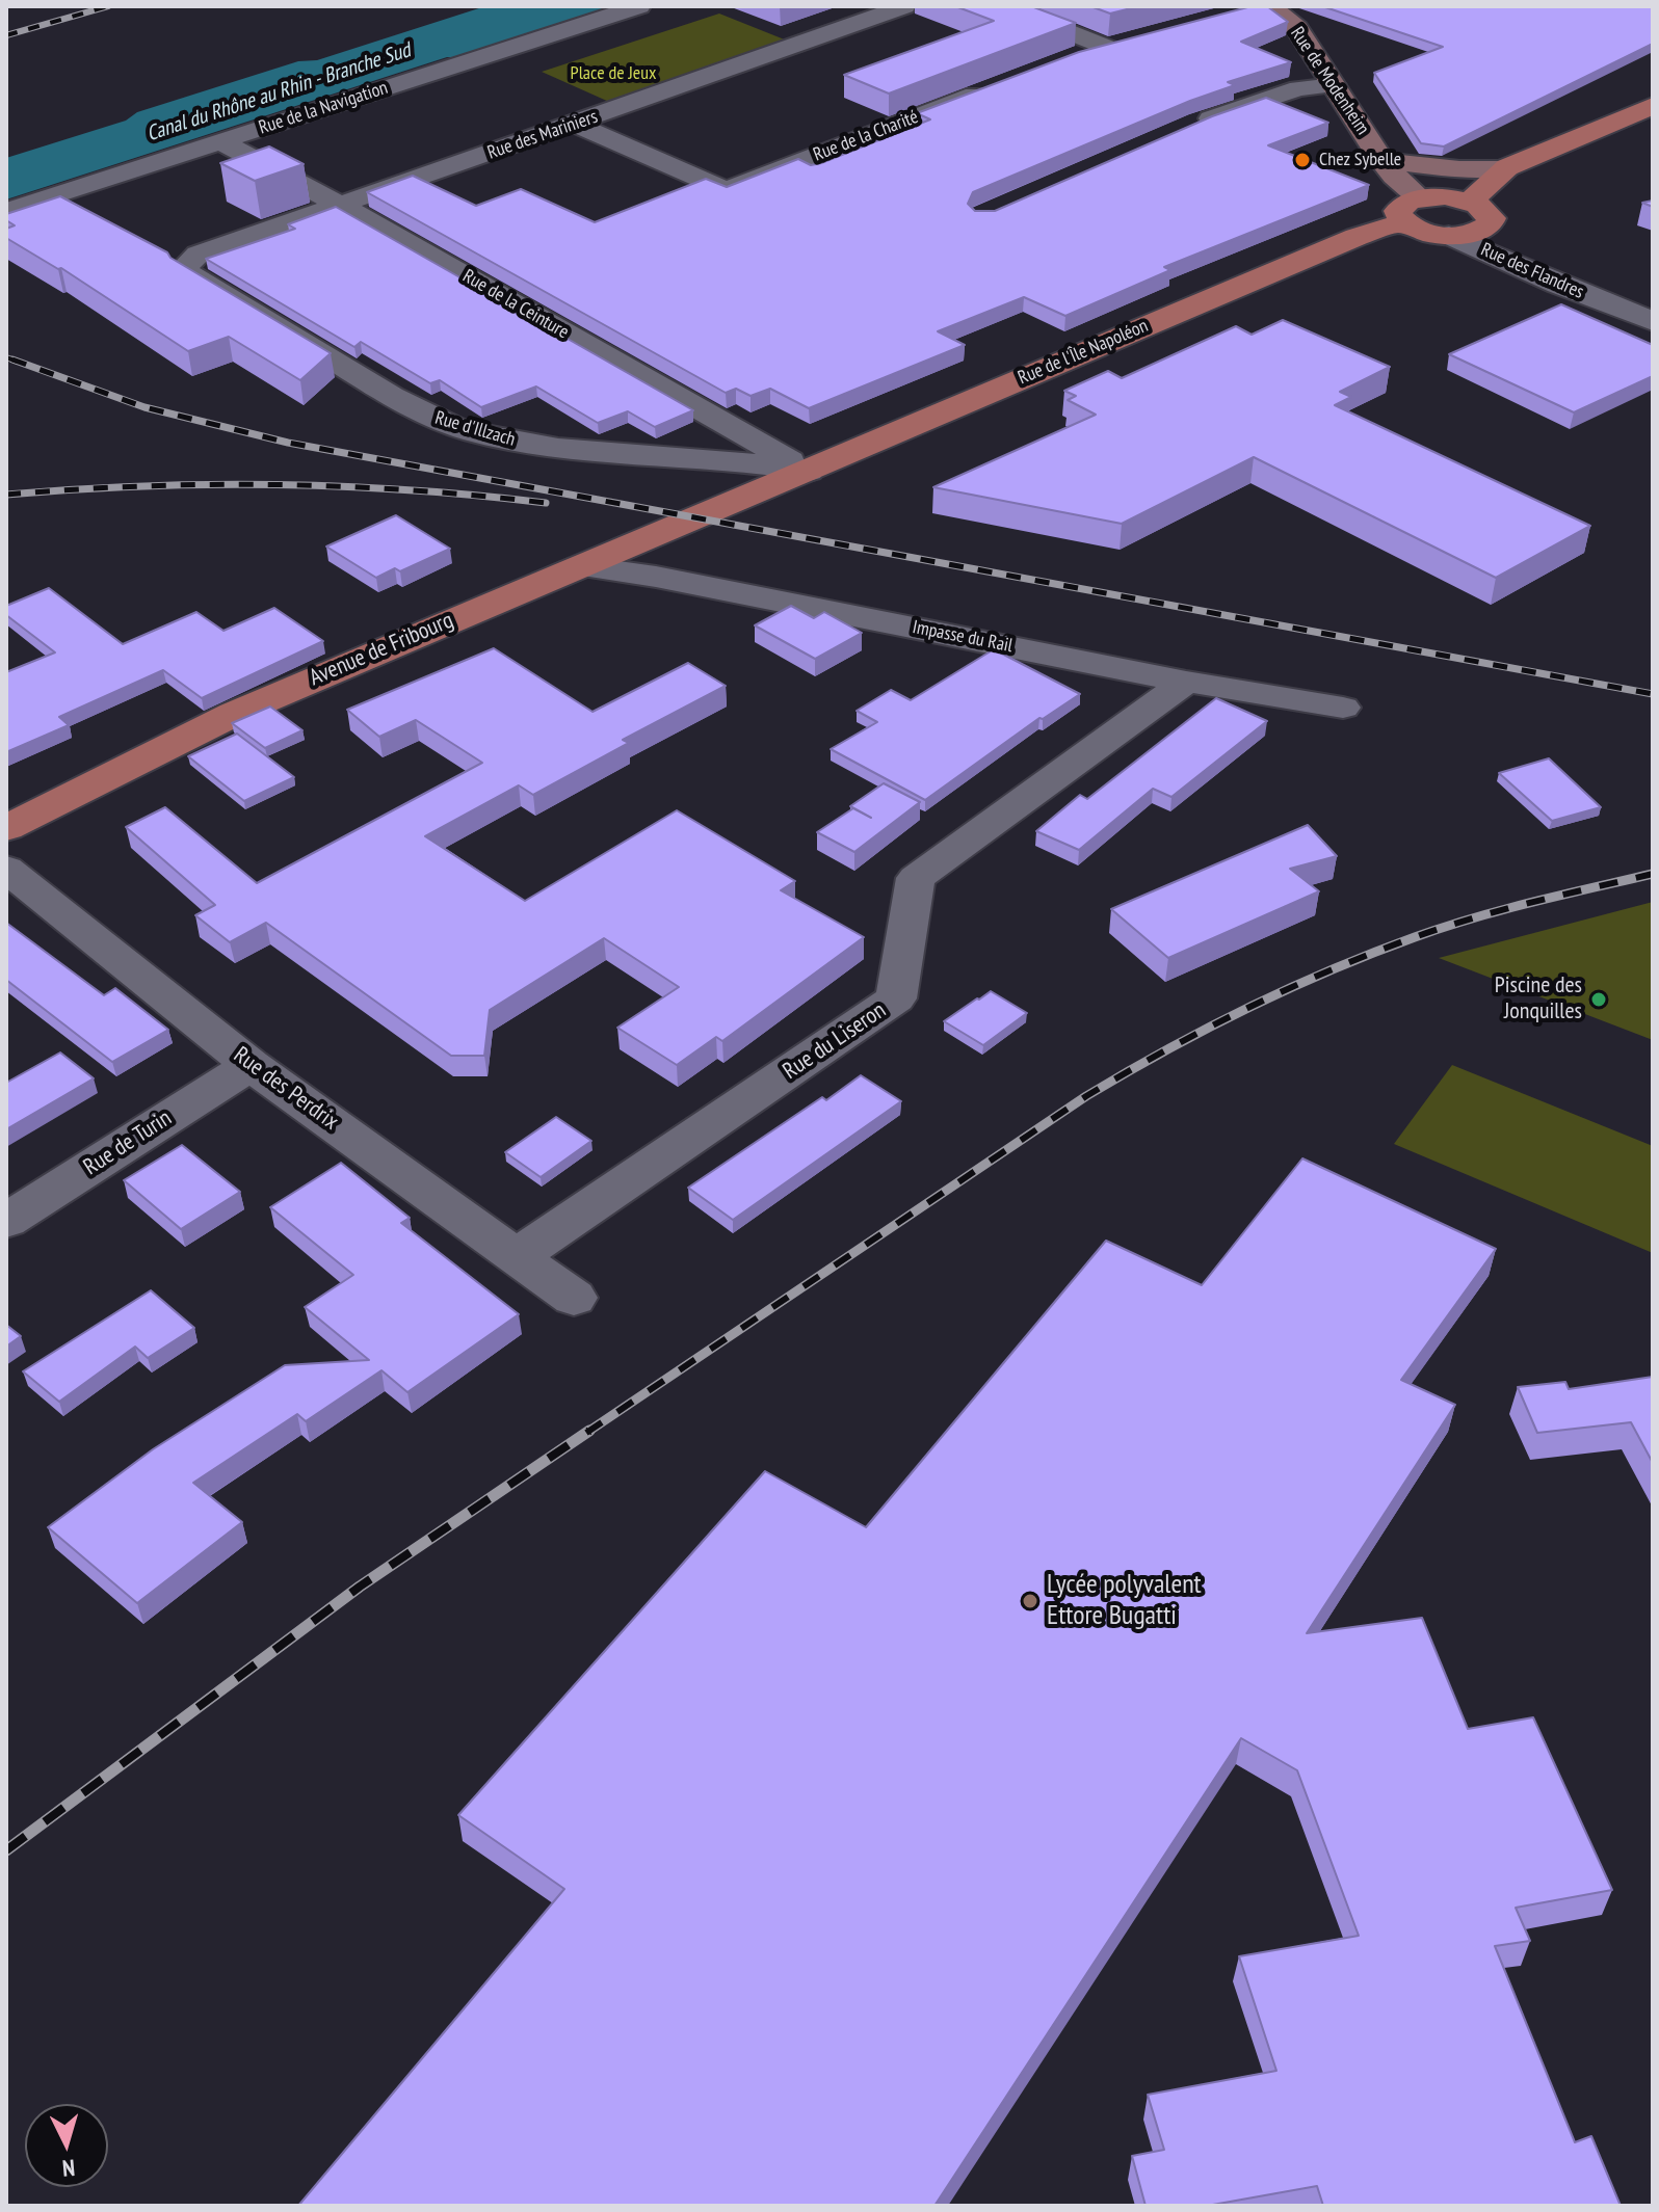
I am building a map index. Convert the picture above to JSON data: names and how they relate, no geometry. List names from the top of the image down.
{
  "streets": {
    "main road": ["Rue de Modenheim", "Rue de l'Île Napoléon", "Avenue de Fribourg"],
    "street": [
      "Rue de la Navigation",
      "Rue des Mariniers",
      "Rue de la Charité",
      "Rue des Flandres",
      "Rue de la Ceinture",
      "Rue d'Illzach",
      "Impasse du Rail",
      "Rue du Liseron",
      "Rue des Perdrix",
      "Rue de Turin"
    ]
  },
  "crossings": [
    ["Rue de Modenheim", "Rue de l'Île Napoléon"],
    ["Rue de la Navigation", "Rue de la Ceinture"],
    ["Rue des Mariniers", "Rue de la Charité"],
    ["Rue des Mariniers", "Rue de la Ceinture"],
    ["Rue des Mariniers", "Rue d'Illzach"],
    ["Rue de la Ceinture", "Rue de l'Île Napoléon"],
    ["Rue de la Ceinture", "Rue d'Illzach"],
    ["Rue de l'Île Napoléon", "Rue d'Illzach"],
    ["Rue de l'Île Napoléon", "Avenue de Fribourg"],
    ["Impasse du Rail", "Avenue de Fribourg"],
    ["Impasse du Rail", "Rue du Liseron"],
    ["Rue du Liseron", "Rue des Perdrix"],
    ["Rue des Perdrix", "Rue de Turin"]
  ],
  "water": ["Canal du Rhône au Rhin - Branche Sud"],
  "parks": ["Place de Jeux"],
  "places": ["Chez Sybelle", "Piscine des Jonquilles", "Lycée polyvalent Ettore Bugatti"],
  "north": "bottom"
}
